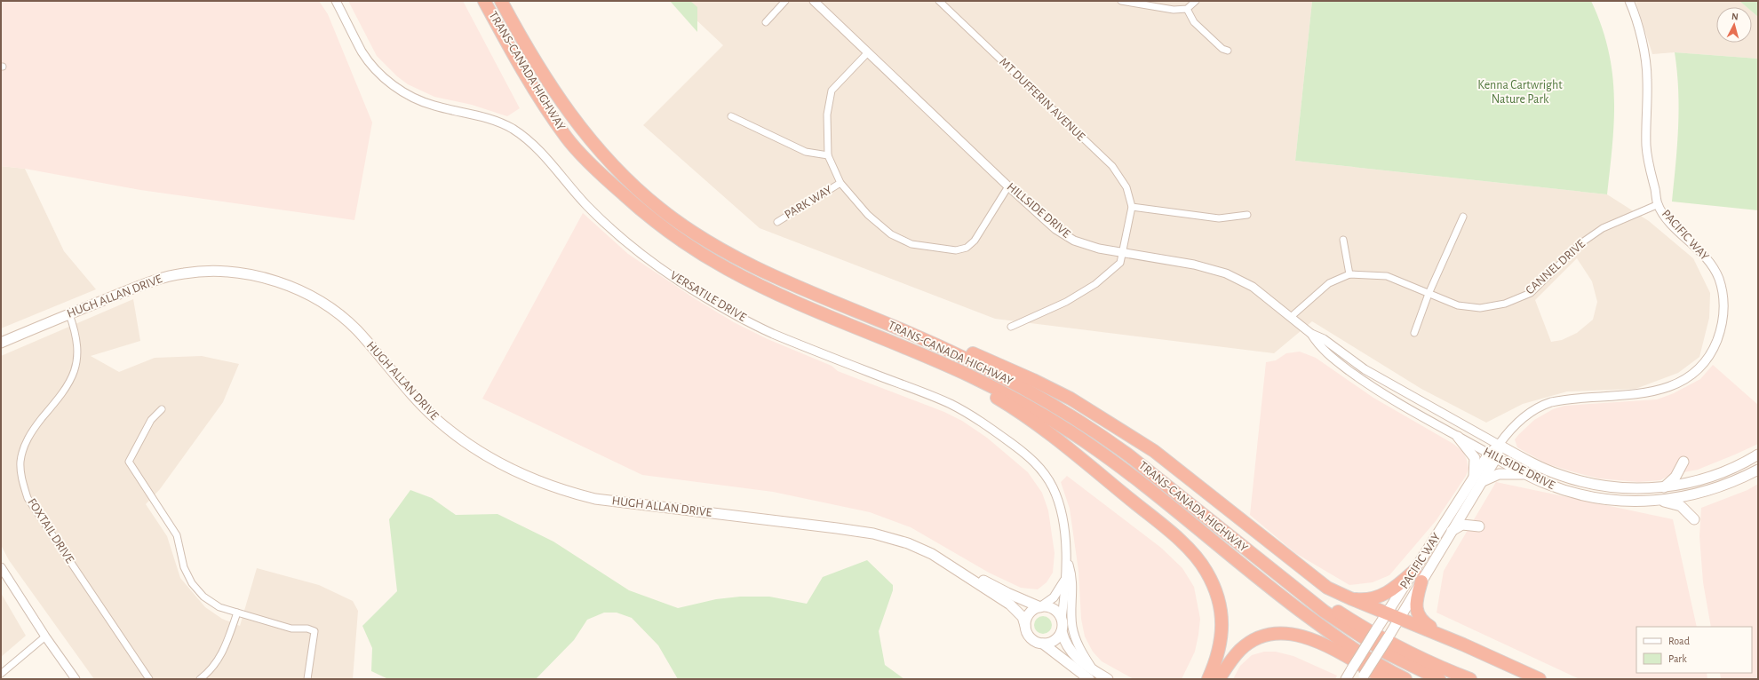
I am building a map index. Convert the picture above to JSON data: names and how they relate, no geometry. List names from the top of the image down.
{
  "streets": {
    "highway": ["TRANS-CANADA HIGHWAY"],
    "main road": ["HILLSIDE DRIVE", "PACIFIC WAY", "HUGH ALLAN DRIVE"],
    "street": [
      "MT DUFFERIN AVENUE",
      "PARK WAY",
      "CANNEL DRIVE",
      "VERSATILE DRIVE",
      "FOXTAIL DRIVE"
    ]
  },
  "crossings": [
    ["HILLSIDE DRIVE", "PACIFIC WAY"],
    ["HILLSIDE DRIVE", "CANNEL DRIVE"],
    ["PACIFIC WAY", "CANNEL DRIVE"],
    ["HUGH ALLAN DRIVE", "VERSATILE DRIVE"],
    ["HUGH ALLAN DRIVE", "FOXTAIL DRIVE"]
  ],
  "parks": ["Kenna Cartwright Nature Park"],
  "legend": ["Road", "Park"],
  "north": "top"
}
